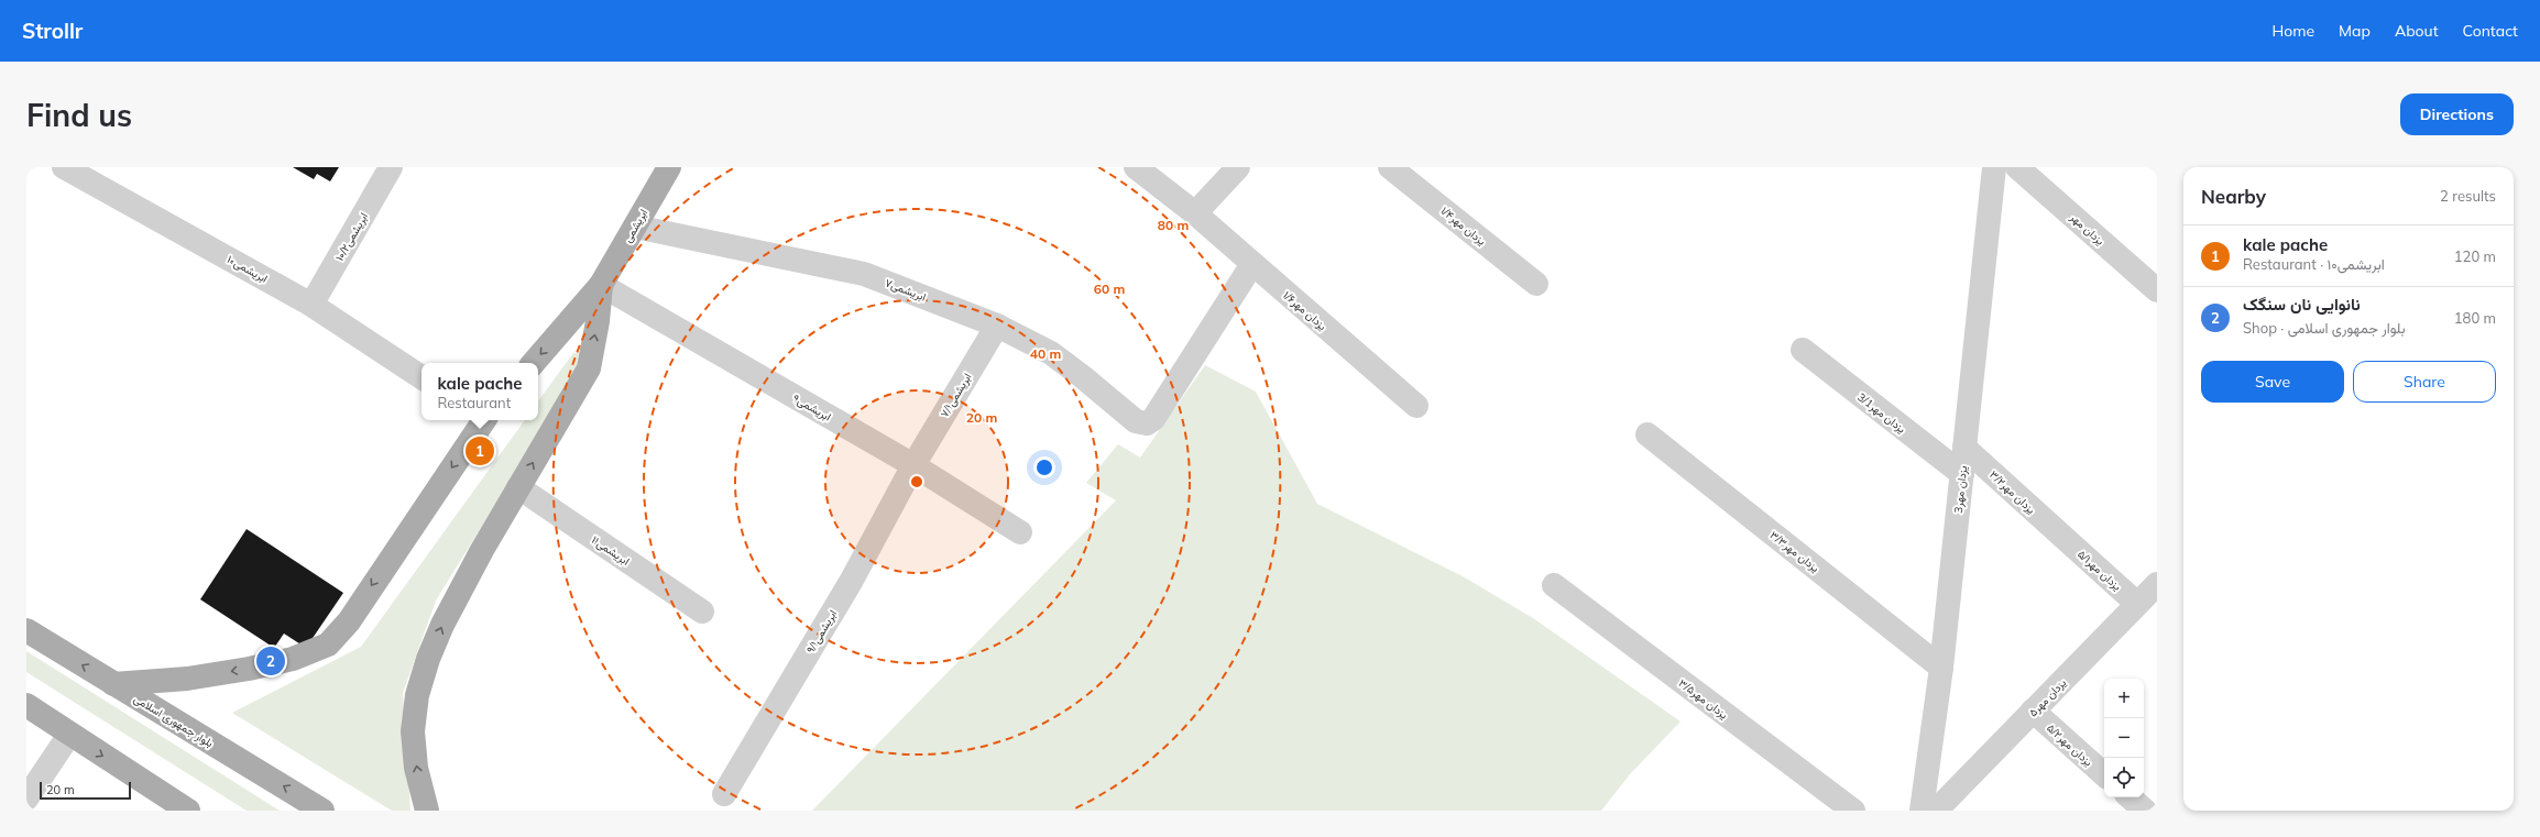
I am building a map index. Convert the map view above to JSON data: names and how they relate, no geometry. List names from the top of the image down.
{
  "streets": {
    "main road": ["ابریشمی", "بلوار جمهوری اسلامی"],
    "street": [
      "۱/۴یزدان مهر",
      "یزدان مهر",
      "۱۰/۲ابریشمی",
      "ابریشمی۱۰",
      "ابریشمی۷",
      "۱/۶یزدان مهر",
      "ابریشمی۷/۱",
      "ابریشمی۹",
      "3/1یزدان مهر",
      "3یزدان مهر",
      "۳/۲یزدان مهر",
      "ابریشمی۱۱",
      "۳/۳یزدان مهر",
      "۵/۱یزدان مهر",
      "۹/۱ابریشمی",
      "یزدان مهر۵",
      "۳/۵یزدان مهر",
      "۵/۲یزدان مهر"
    ]
  },
  "crossings": [
    ["ابریشمی", "ابریشمی۷"],
    ["ابریشمی", "ابریشمی۹"],
    ["۱۰/۲ابریشمی", "ابریشمی۱۰"],
    ["ابریشمی۷", "۱/۶یزدان مهر"],
    ["ابریشمی۷", "ابریشمی۷/۱"],
    ["ابریشمی۷/۱", "ابریشمی۹"],
    ["ابریشمی۷/۱", "۹/۱ابریشمی"],
    ["ابریشمی۹", "۹/۱ابریشمی"],
    ["3/1یزدان مهر", "3یزدان مهر"],
    ["3یزدان مهر", "۳/۲یزدان مهر"],
    ["3یزدان مهر", "۳/۳یزدان مهر"],
    ["۳/۲یزدان مهر", "۵/۱یزدان مهر"],
    ["۵/۱یزدان مهر", "یزدان مهر۵"],
    ["یزدان مهر۵", "۵/۲یزدان مهر"]
  ],
  "scale_bar": "20 m",
  "page": {
    "header": "Strollr",
    "nav": [
      "Home",
      "Map",
      "About",
      "Contact"
    ],
    "buttons": [
      "Directions",
      ["Save", "Share"]
    ],
    "title": "Find us",
    "heading": ["Nearby", "2 results"],
    "list": [
      {
        "mark": "1",
        "name": "kale pache",
        "note": "Restaurant · ابریشمی۱۰",
        "value": "120 m"
      },
      {
        "mark": "2",
        "name": "نانوایی نان سنگک",
        "note": "Shop · بلوار جمهوری اسلامی",
        "value": "180 m"
      }
    ],
    "popup": ["kale pache", "Restaurant"],
    "pins": ["1", "2"],
    "map_buttons": ["+", "−"],
    "scale": "20 m"
  },
  "rings": [
    "80 m",
    "60 m",
    "40 m",
    "20 m"
  ]
}
